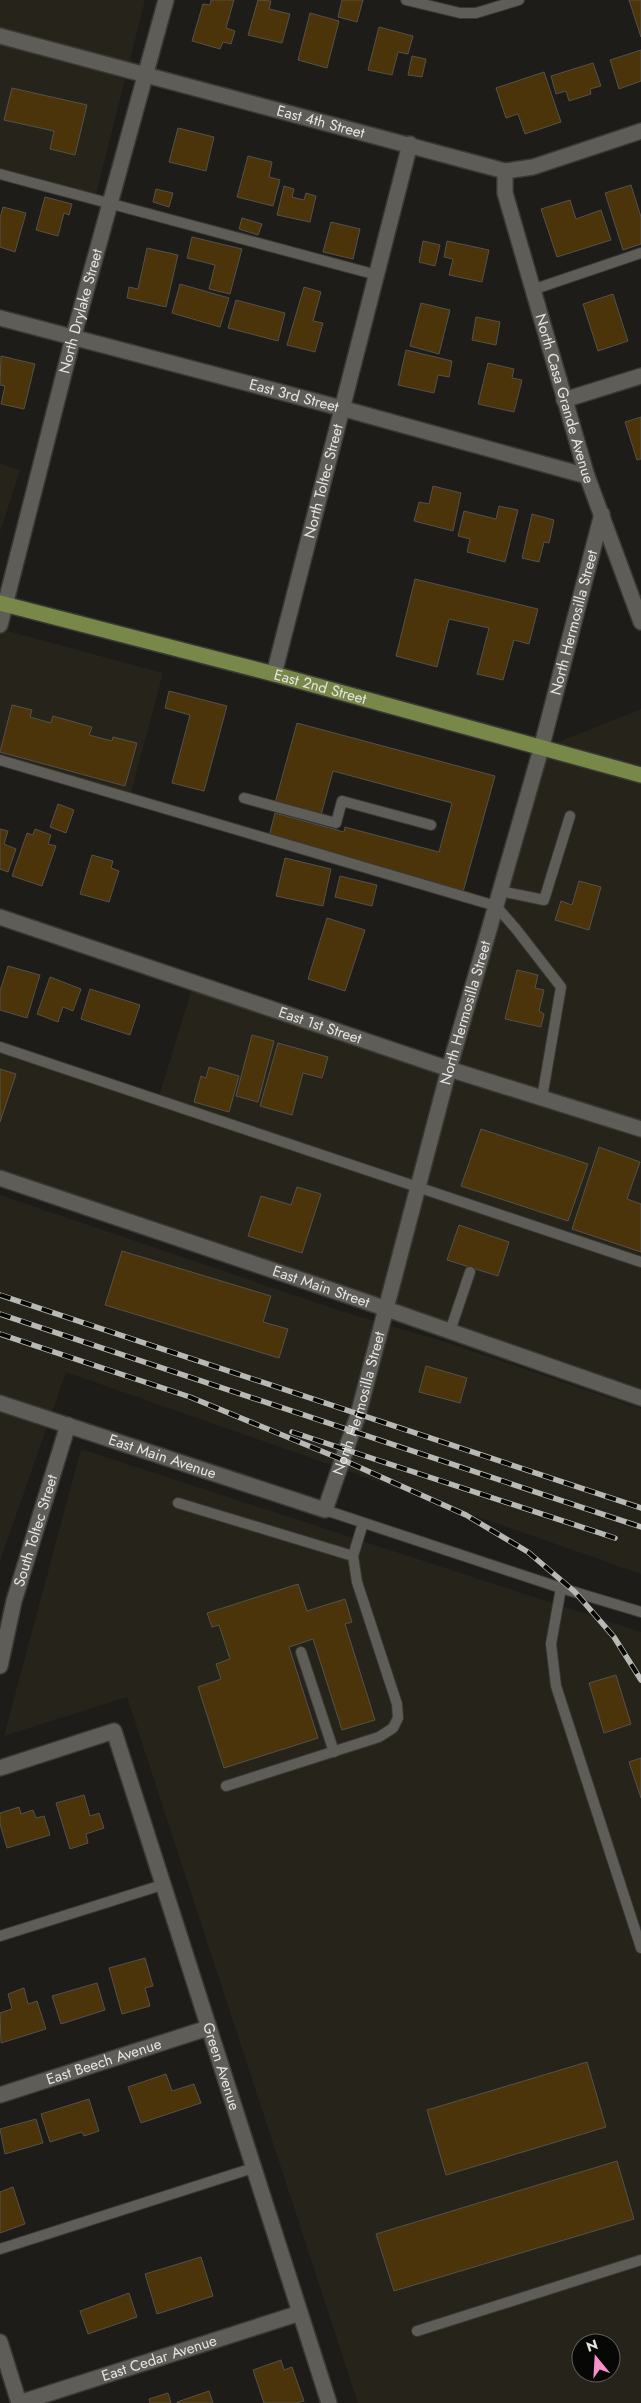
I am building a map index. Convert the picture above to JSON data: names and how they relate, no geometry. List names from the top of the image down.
{
  "streets": {
    "main road": ["East 2nd Street"],
    "street": [
      "East 4th Street",
      "North Drylake Street",
      "East 3rd Street",
      "North Casa Grande Avenue",
      "North Toltec Street",
      "North Hermosilla Street",
      "East 1st Street",
      "East Main Street",
      "East Main Avenue",
      "South Toltec Street",
      "East Beech Avenue",
      "Green Avenue",
      "East Cedar Avenue"
    ]
  },
  "crossings": [
    ["East 4th Street", "North Drylake Street"],
    ["East 4th Street", "North Casa Grande Avenue"],
    ["East 4th Street", "North Toltec Street"],
    ["North Drylake Street", "East 3rd Street"],
    ["North Drylake Street", "East 2nd Street"],
    ["East 3rd Street", "North Casa Grande Avenue"],
    ["East 3rd Street", "North Toltec Street"],
    ["North Casa Grande Avenue", "North Hermosilla Street"],
    ["North Toltec Street", "East 2nd Street"],
    ["North Hermosilla Street", "East 2nd Street"],
    ["North Hermosilla Street", "East 1st Street"],
    ["North Hermosilla Street", "East Main Street"],
    ["North Hermosilla Street", "East Main Avenue"],
    ["East Main Avenue", "South Toltec Street"],
    ["East Beech Avenue", "Green Avenue"],
    ["Green Avenue", "East Cedar Avenue"]
  ],
  "north": "top"
}
